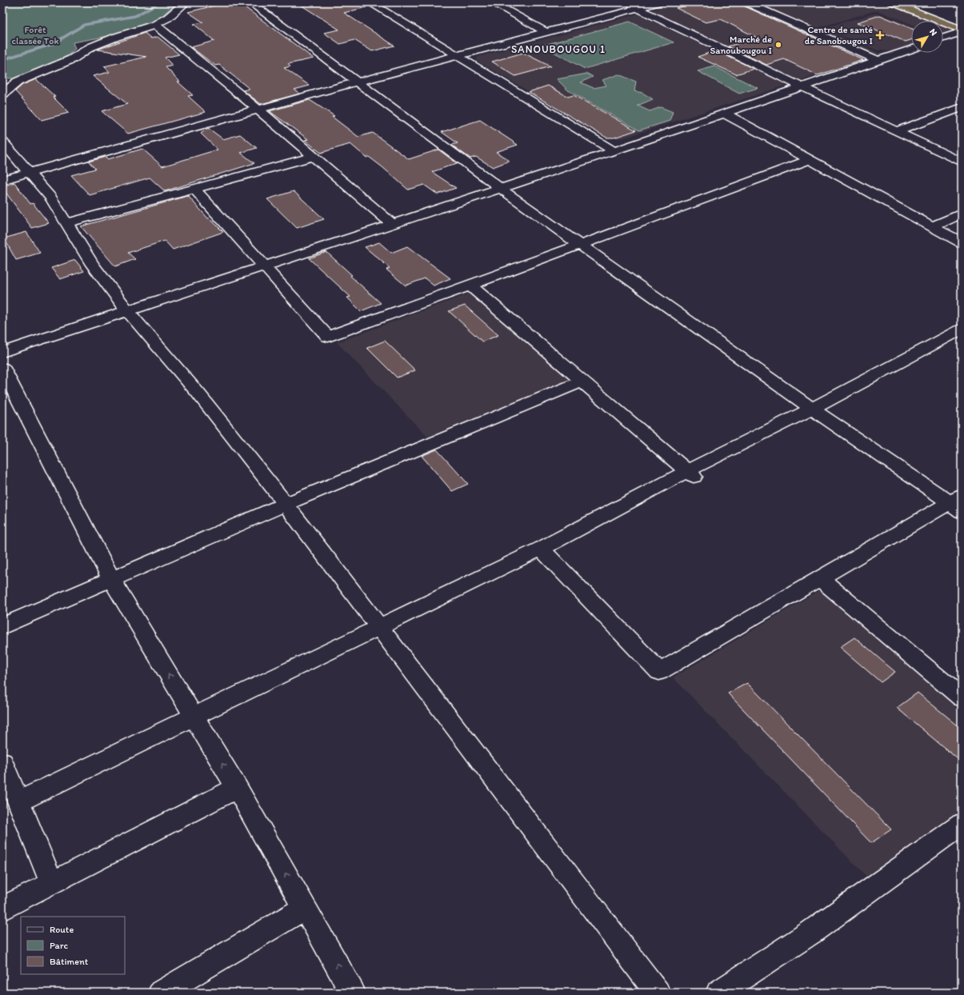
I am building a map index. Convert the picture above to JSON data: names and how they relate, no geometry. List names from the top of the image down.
{
  "districts": ["SANOUBOUGOU 1"],
  "parks": ["Forêt classée Tok"],
  "places": {
    "health": ["Centre de santé de Sanobougou I"],
    "other": ["Marché de Sanoubougou I"]
  },
  "legend": ["Route", "Parc", "Bâtiment"],
  "north": "top right"
}
